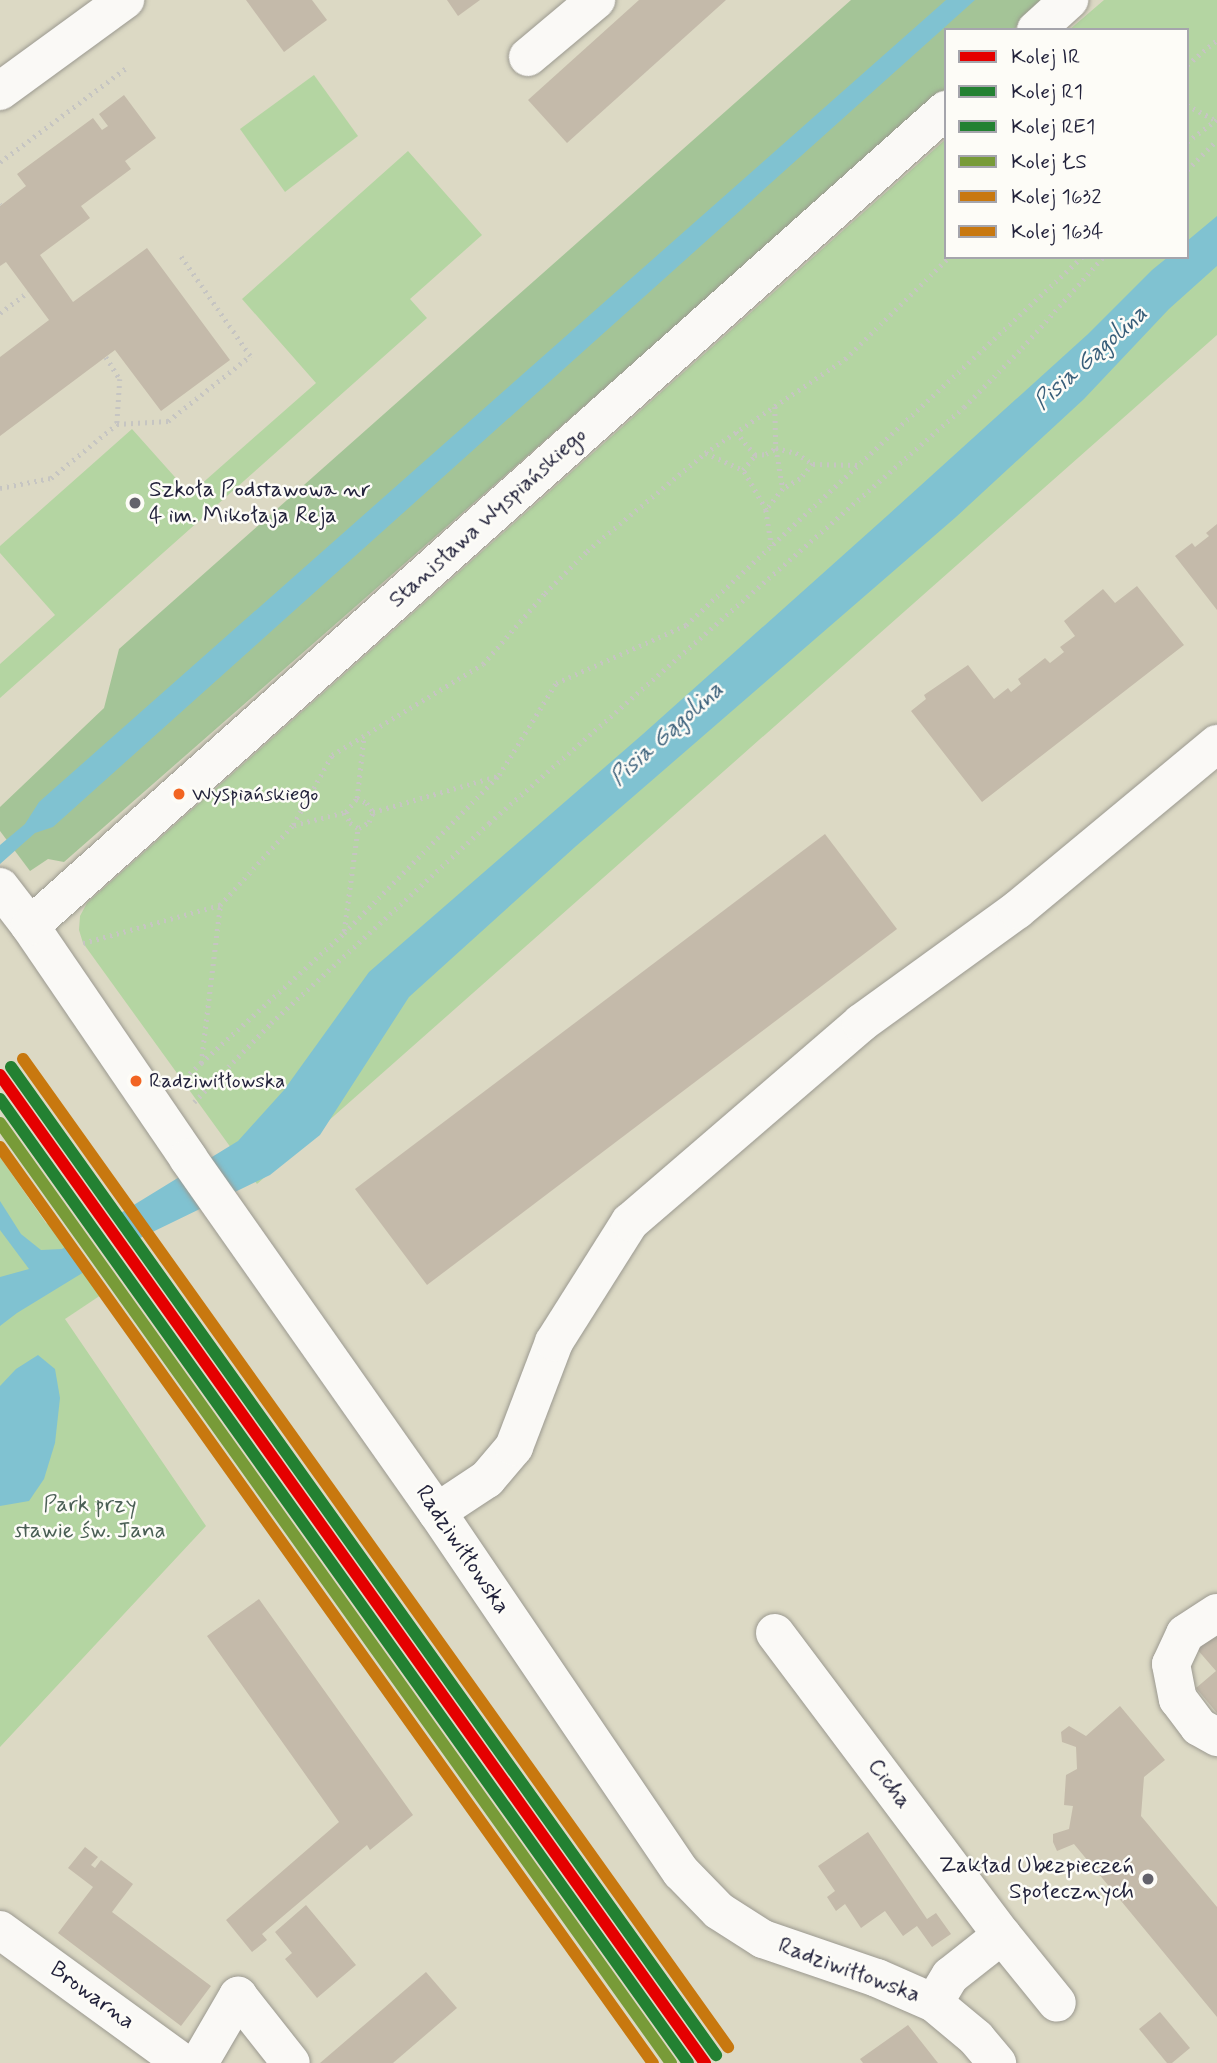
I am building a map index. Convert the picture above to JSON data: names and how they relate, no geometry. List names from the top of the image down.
{
  "streets": {
    "street": [
      "Stanisława Wyspiańskiego",
      "Radziwiłłowska",
      "Cicha",
      "Browarna"
    ]
  },
  "crossings": [
    ["Stanisława Wyspiańskiego", "Radziwiłłowska"]
  ],
  "water": ["Pisia Gągolina"],
  "parks": ["Park przy stawie św. Jana"],
  "places": [
    "Szkoła Podstawowa nr 4 im. Mikołaja Reja",
    "Wyspiańskiego",
    "Radziwiłłowska",
    "Zakład Ubezpieczeń Społecznych"
  ],
  "lines": [
    "rail line 1632",
    "rail line RE1",
    "rail line IR",
    "rail line R1",
    "rail line ŁS",
    "rail line 1634"
  ],
  "legend": [
    "Kolej IR",
    "Kolej R1",
    "Kolej RE1",
    "Kolej ŁS",
    "Kolej 1632",
    "Kolej 1634"
  ]
}
